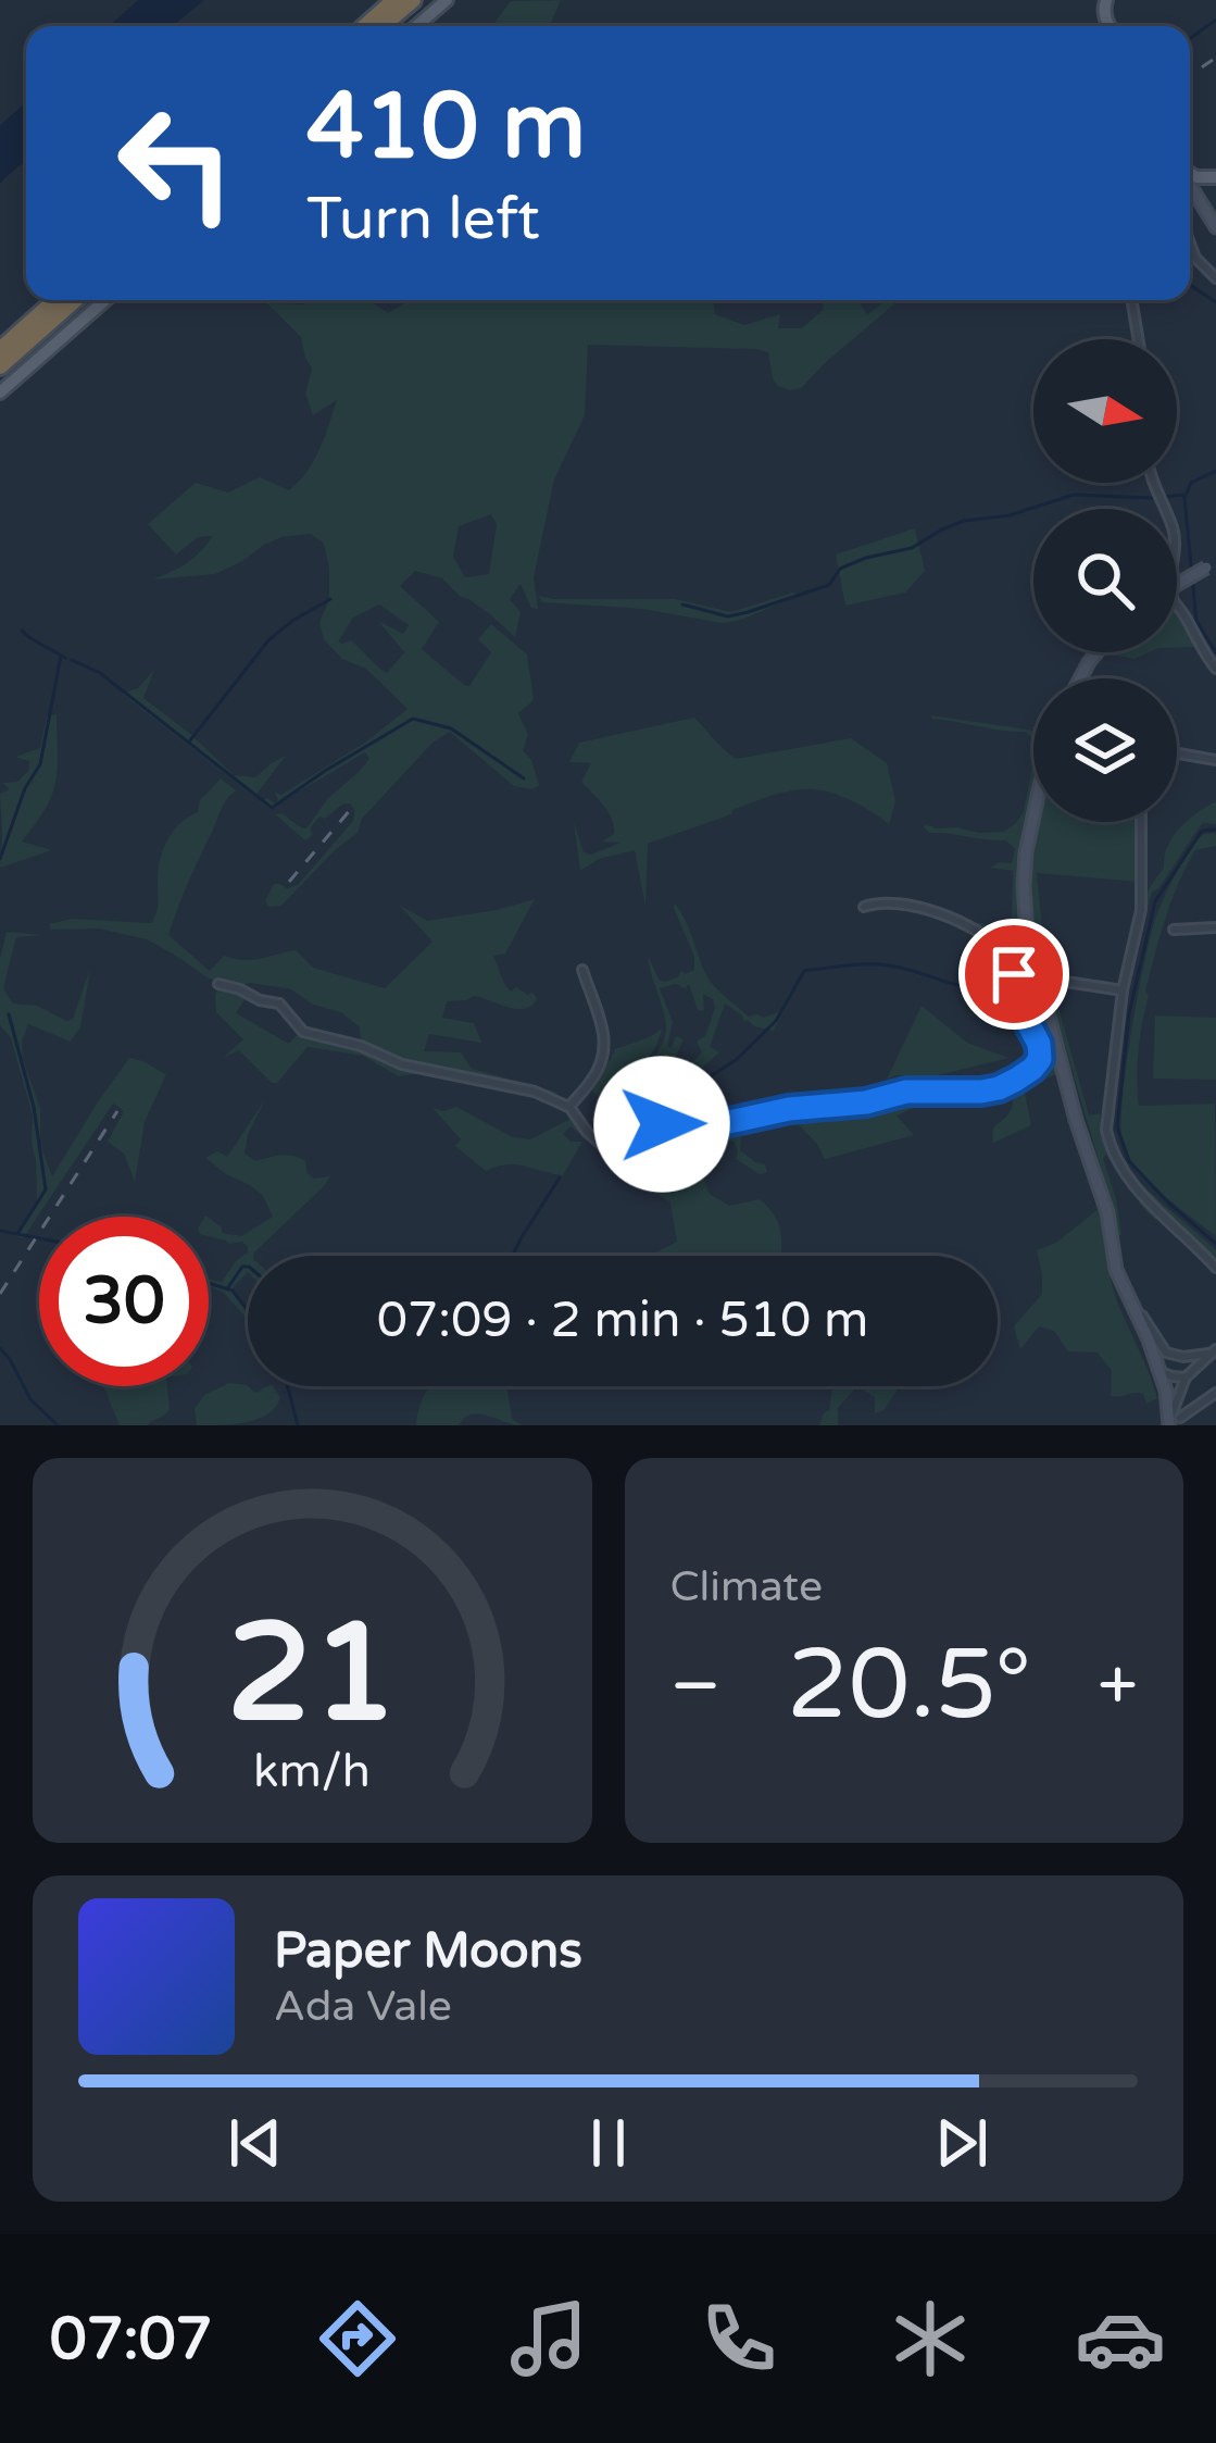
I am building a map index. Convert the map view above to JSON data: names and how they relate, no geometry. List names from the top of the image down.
{
  "north": "right",
  "page": {
    "turn": ["410 m", "Turn left"],
    "limit": "30",
    "trip": "07:09 · 2 min · 510 m",
    "tile": "Climate",
    "heat": ["−", "20.5°", "+"],
    "song": ["Paper Moons", "Ada Vale"],
    "tabs": "07:07",
    "gauge": ["21", "km/h"]
  }
}
